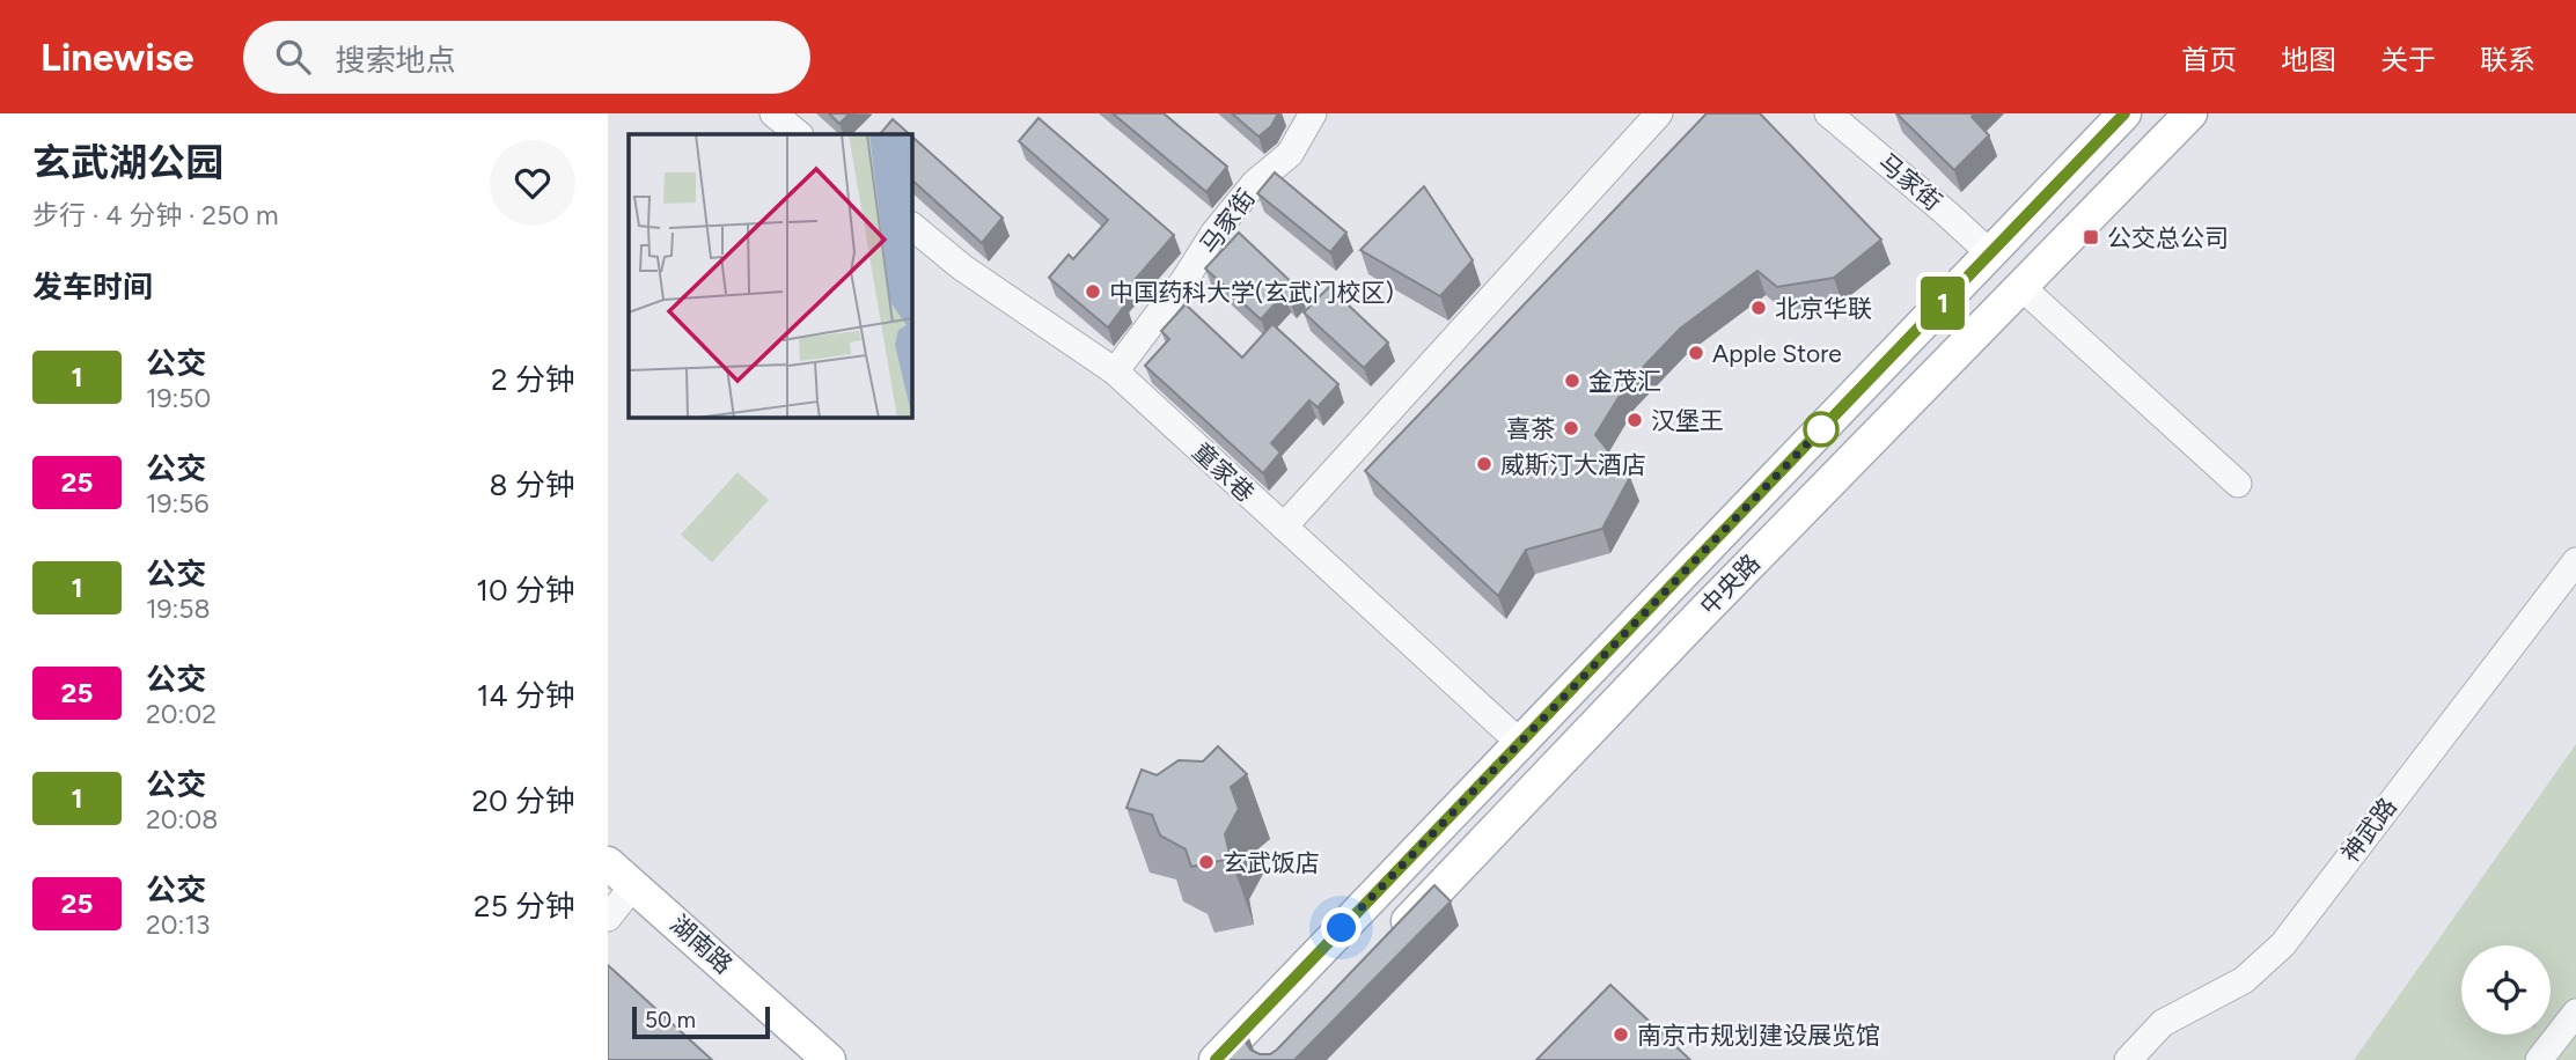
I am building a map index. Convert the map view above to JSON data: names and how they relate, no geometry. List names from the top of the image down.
{
  "streets": {
    "main road": ["中央路", "湖南路"],
    "street": ["马家街", "童家巷", "神武路"]
  },
  "crossings": [
    ["马家街", "童家巷"],
    ["马家街", "中央路"],
    ["童家巷", "中央路"]
  ],
  "places": {
    "transit": ["公交总公司"],
    "other": [
      "中国药科大学(玄武门校区)",
      "北京华联",
      "Apple Store",
      "金茂汇",
      "汉堡王",
      "喜茶",
      "威斯汀大酒店",
      "玄武饭店",
      "南京市规划建设展览馆"
    ]
  },
  "lines": ["bus line 1"],
  "scale_bar": "50 m",
  "page": {
    "header": "Linewise",
    "search": "搜索地点",
    "nav": [
      "首页",
      "地图",
      "关于",
      "联系"
    ],
    "heading": [
      ["玄武湖公园", "步行 · 4 分钟 · 250 m"],
      "发车时间"
    ],
    "on_map": "1",
    "list": [
      {
        "mark": "1",
        "name": "公交",
        "note": "19:50",
        "value": "2 分钟"
      },
      {
        "mark": "25",
        "name": "公交",
        "note": "19:56",
        "value": "8 分钟"
      },
      {
        "mark": "1",
        "name": "公交",
        "note": "19:58",
        "value": "10 分钟"
      },
      {
        "mark": "25",
        "name": "公交",
        "note": "20:02",
        "value": "14 分钟"
      },
      {
        "mark": "1",
        "name": "公交",
        "note": "20:08",
        "value": "20 分钟"
      },
      {
        "mark": "25",
        "name": "公交",
        "note": "20:13",
        "value": "25 分钟"
      }
    ],
    "scale": "50 m"
  }
}
